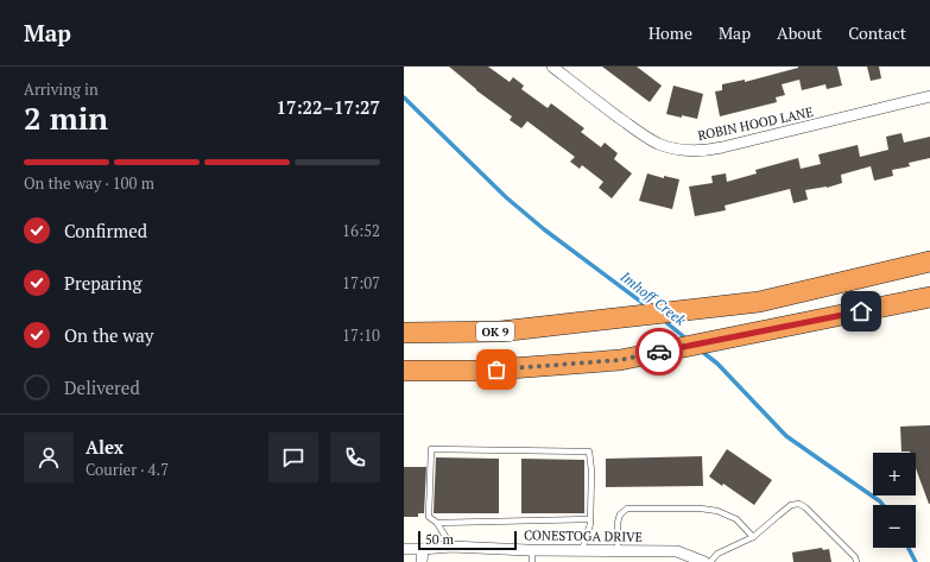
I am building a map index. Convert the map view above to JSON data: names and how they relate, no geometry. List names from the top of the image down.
{
  "streets": {
    "highway": ["OK 9"],
    "street": ["ROBIN HOOD LANE", "CONESTOGA DRIVE"]
  },
  "water": ["Imhoff Creek"],
  "scale_bar": "50 m",
  "page": {
    "header": "Map",
    "nav": [
      "Home",
      "Map",
      "About",
      "Contact"
    ],
    "heading": ["2 min", "Arriving in", "17:22–17:27"],
    "panel": ["Alex", "Courier · 4.7"],
    "bar": "On the way · 100 m",
    "list": [
      ["Confirmed", "16:52"],
      ["Preparing", "17:07"],
      ["On the way", "17:10"],
      "Delivered"
    ],
    "map_buttons": ["+", "−"],
    "scale": "50 m"
  }
}
